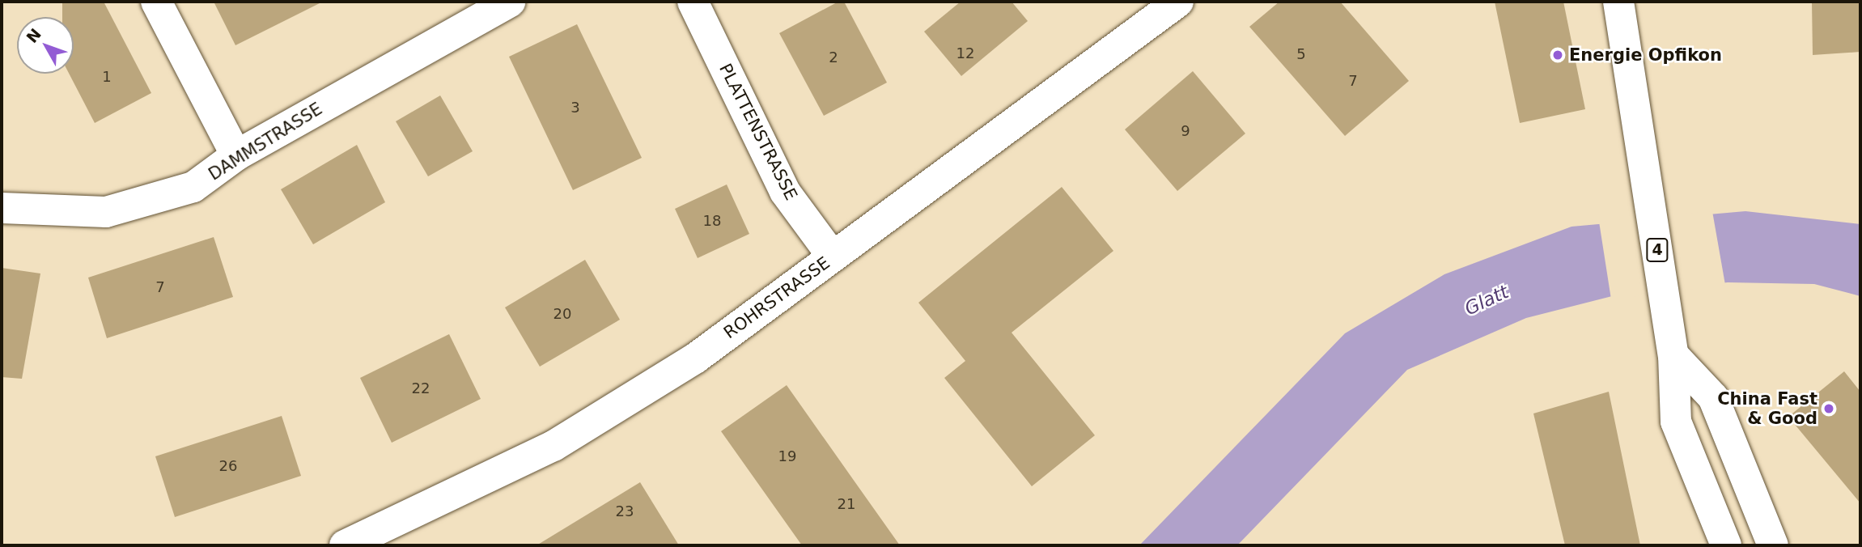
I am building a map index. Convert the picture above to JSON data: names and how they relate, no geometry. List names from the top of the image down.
{
  "streets": {
    "main road": [
      "PLATTENSTRASSE",
      "DAMMSTRASSE",
      "4",
      "ROHRSTRASSE"
    ]
  },
  "crossings": [
    ["PLATTENSTRASSE", "ROHRSTRASSE"]
  ],
  "water": ["Glatt"],
  "places": ["Energie Opfikon", "China Fast & Good"],
  "house_numbers": [
    "12",
    "5",
    "2",
    "1",
    "7",
    "3",
    "9",
    "18",
    "7",
    "20",
    "22",
    "19",
    "26",
    "21",
    "23"
  ],
  "north": "top left"
}
